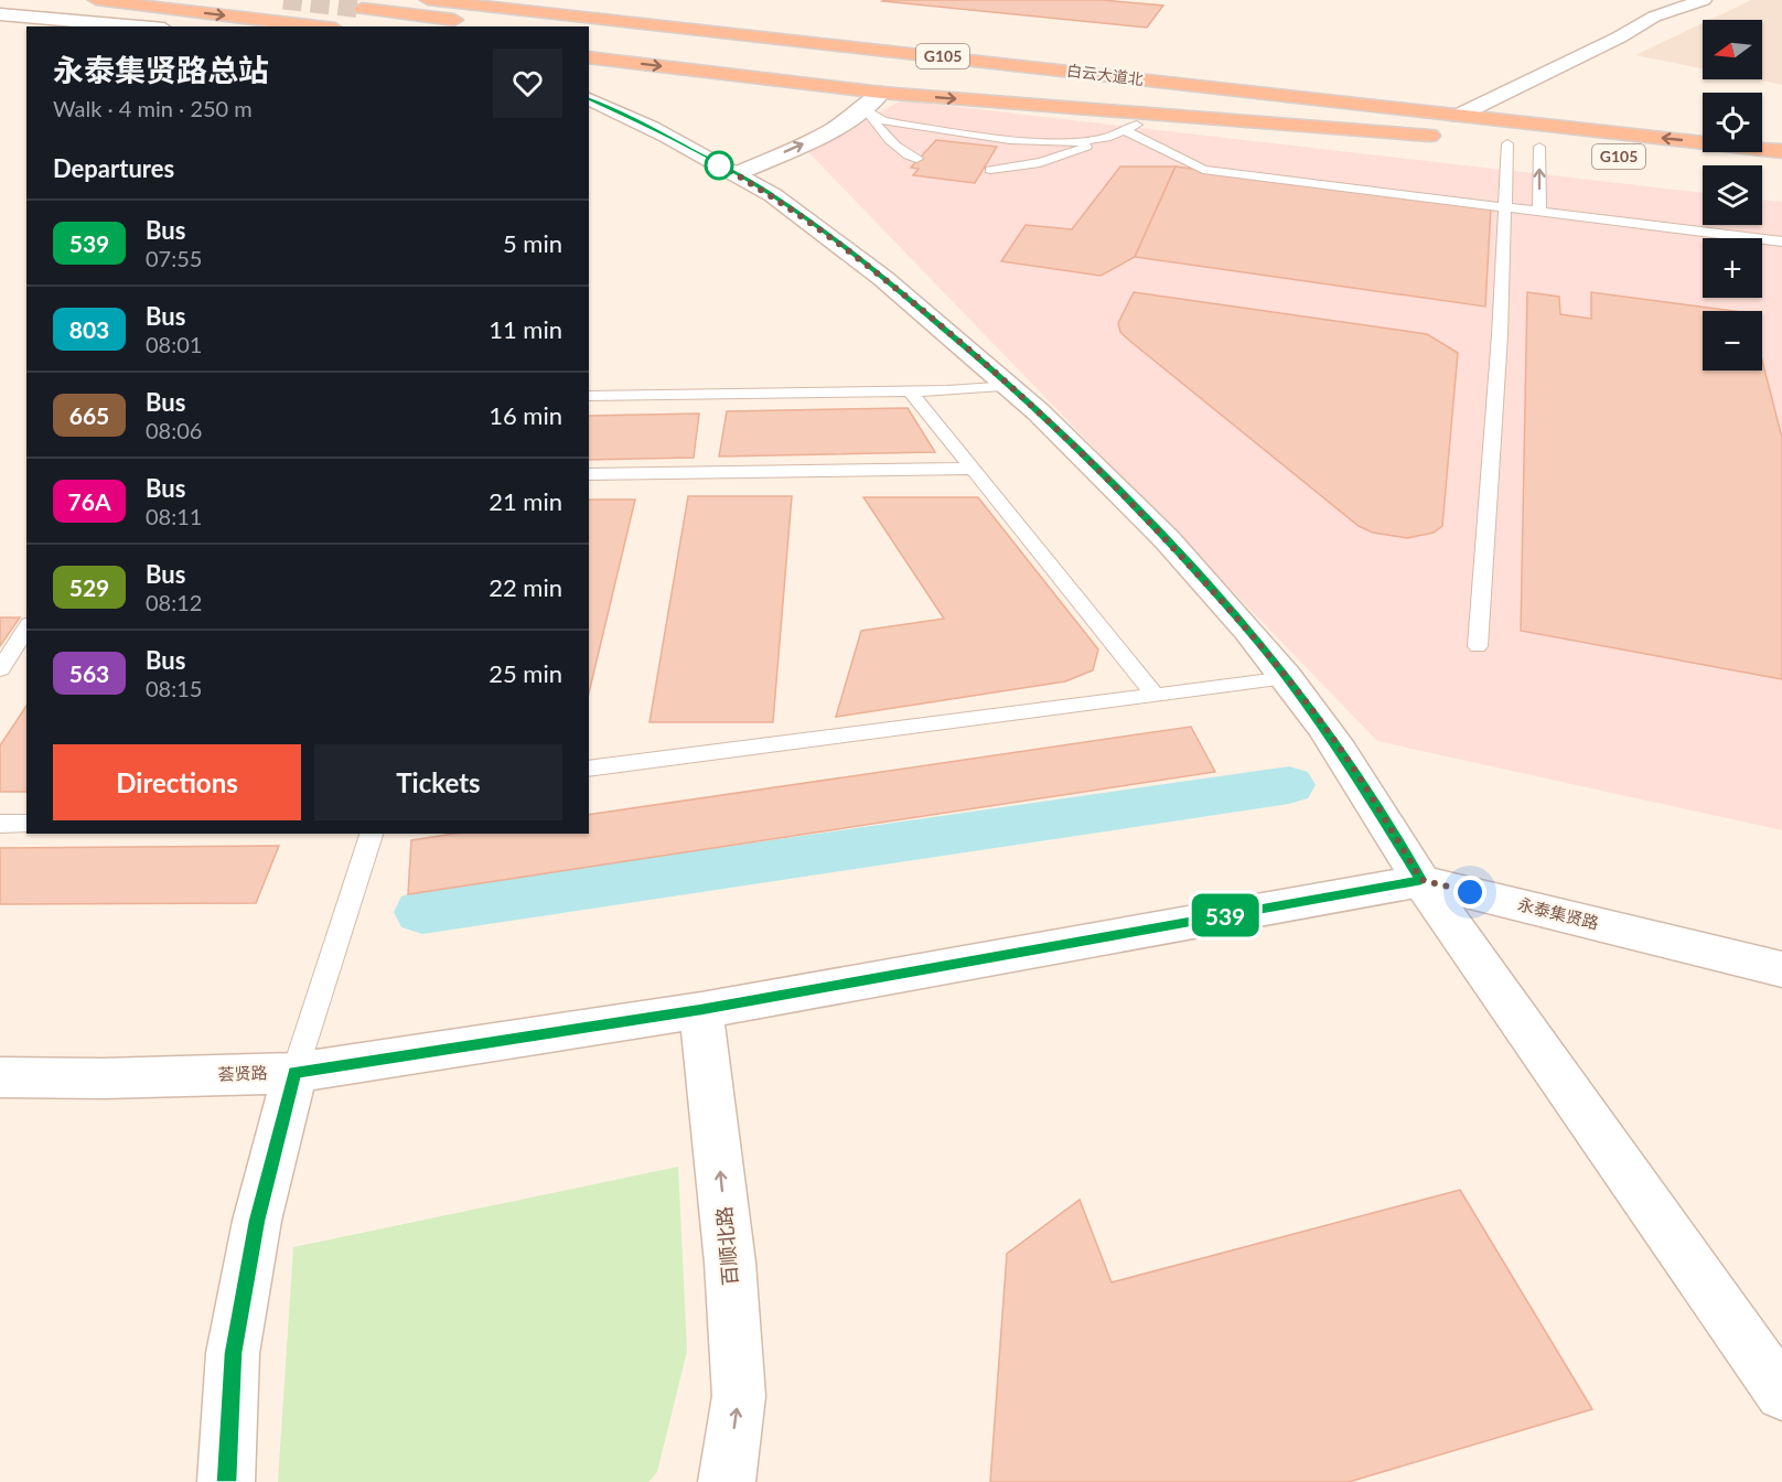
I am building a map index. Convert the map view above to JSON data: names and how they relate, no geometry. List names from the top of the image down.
{
  "streets": {
    "highway": ["G105", "白云大道北"],
    "street": ["永泰集贤路", "荟贤路", "百顺北路"]
  },
  "crossings": [
    ["G105", "白云大道北"],
    ["永泰集贤路", "荟贤路"],
    ["荟贤路", "百顺北路"]
  ],
  "one_way": ["百顺北路"],
  "lines": ["bus line 539"],
  "north": "left",
  "page": {
    "on_map": "539",
    "map_buttons": ["+", "−"],
    "heading": [
      ["永泰集贤路总站", "Walk · 4 min · 250 m"],
      "Departures"
    ],
    "list": [
      {
        "mark": "539",
        "name": "Bus",
        "note": "07:55",
        "value": "5 min"
      },
      {
        "mark": "803",
        "name": "Bus",
        "note": "08:01",
        "value": "11 min"
      },
      {
        "mark": "665",
        "name": "Bus",
        "note": "08:06",
        "value": "16 min"
      },
      {
        "mark": "76A",
        "name": "Bus",
        "note": "08:11",
        "value": "21 min"
      },
      {
        "mark": "529",
        "name": "Bus",
        "note": "08:12",
        "value": "22 min"
      },
      {
        "mark": "563",
        "name": "Bus",
        "note": "08:15",
        "value": "25 min"
      }
    ],
    "buttons": ["Directions", "Tickets"]
  }
}
